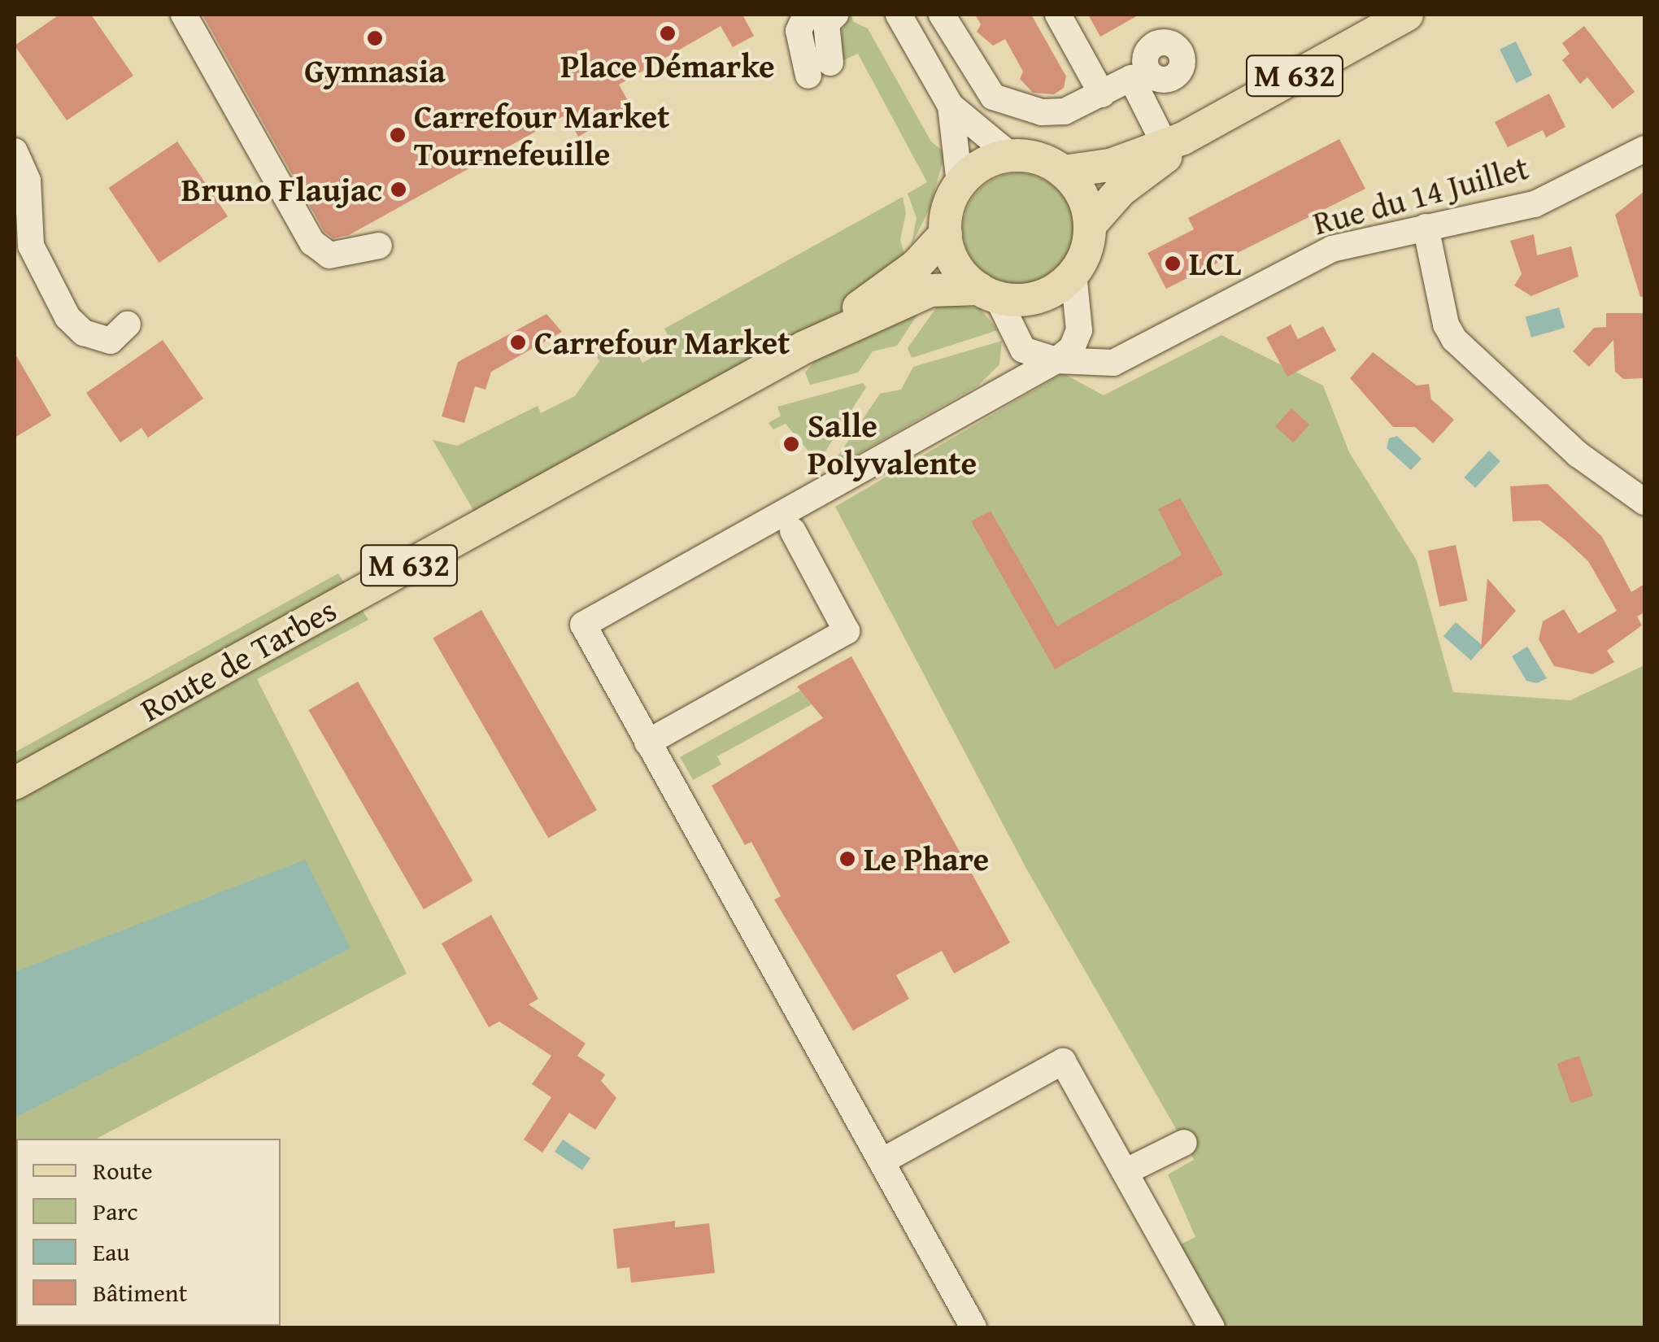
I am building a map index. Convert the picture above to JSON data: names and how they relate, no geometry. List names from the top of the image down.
{
  "streets": {
    "main road": ["M 632", "Route de Tarbes"],
    "street": ["Rue du 14 Juillet"]
  },
  "crossings": [
    ["M 632", "Route de Tarbes"]
  ],
  "places": [
    "Place Démarke",
    "Gymnasia",
    "Carrefour Market Tournefeuille",
    "Bruno Flaujac",
    "LCL",
    "Carrefour Market",
    "Salle Polyvalente",
    "Le Phare"
  ],
  "legend": [
    "Route",
    "Parc",
    "Eau",
    "Bâtiment"
  ]
}
